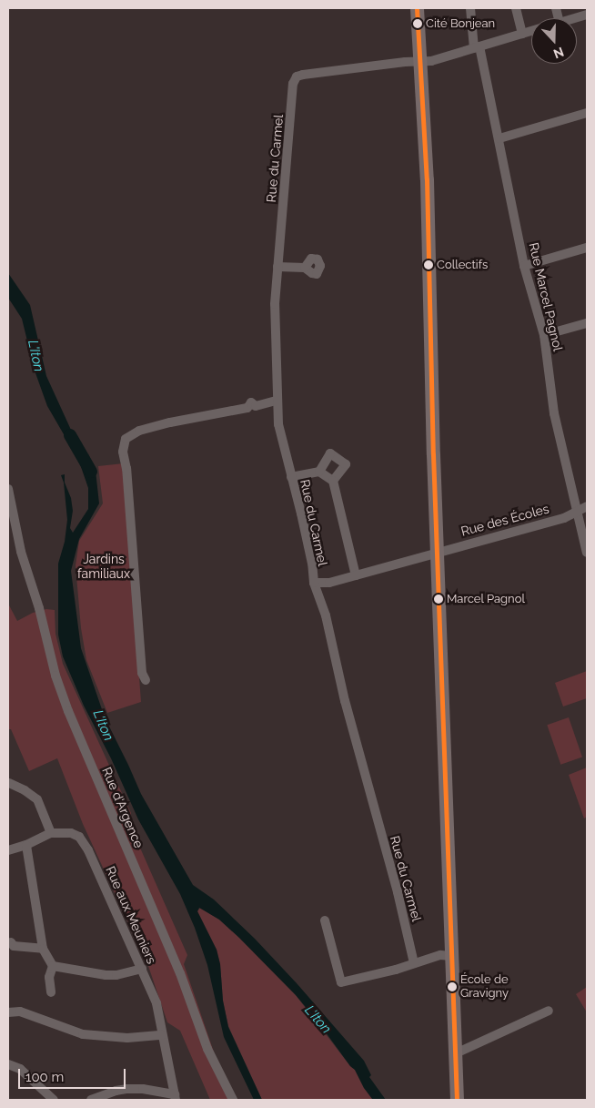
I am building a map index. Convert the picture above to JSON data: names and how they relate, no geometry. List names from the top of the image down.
{
  "streets": {
    "street": [
      "Rue du Carmel",
      "Rue Marcel Pagnol",
      "Rue des Écoles",
      "Rue d'Argence",
      "Rue aux Meuniers"
    ]
  },
  "crossings": [
    ["Rue du Carmel", "Rue des Écoles"],
    ["Rue Marcel Pagnol", "Rue des Écoles"]
  ],
  "water": ["L'Iton"],
  "parks": ["Jardins familiaux"],
  "places": [
    "Cité Bonjean",
    "Collectifs",
    "Marcel Pagnol",
    "École de Gravigny"
  ],
  "scale_bar": "100 m",
  "north": "bottom"
}
